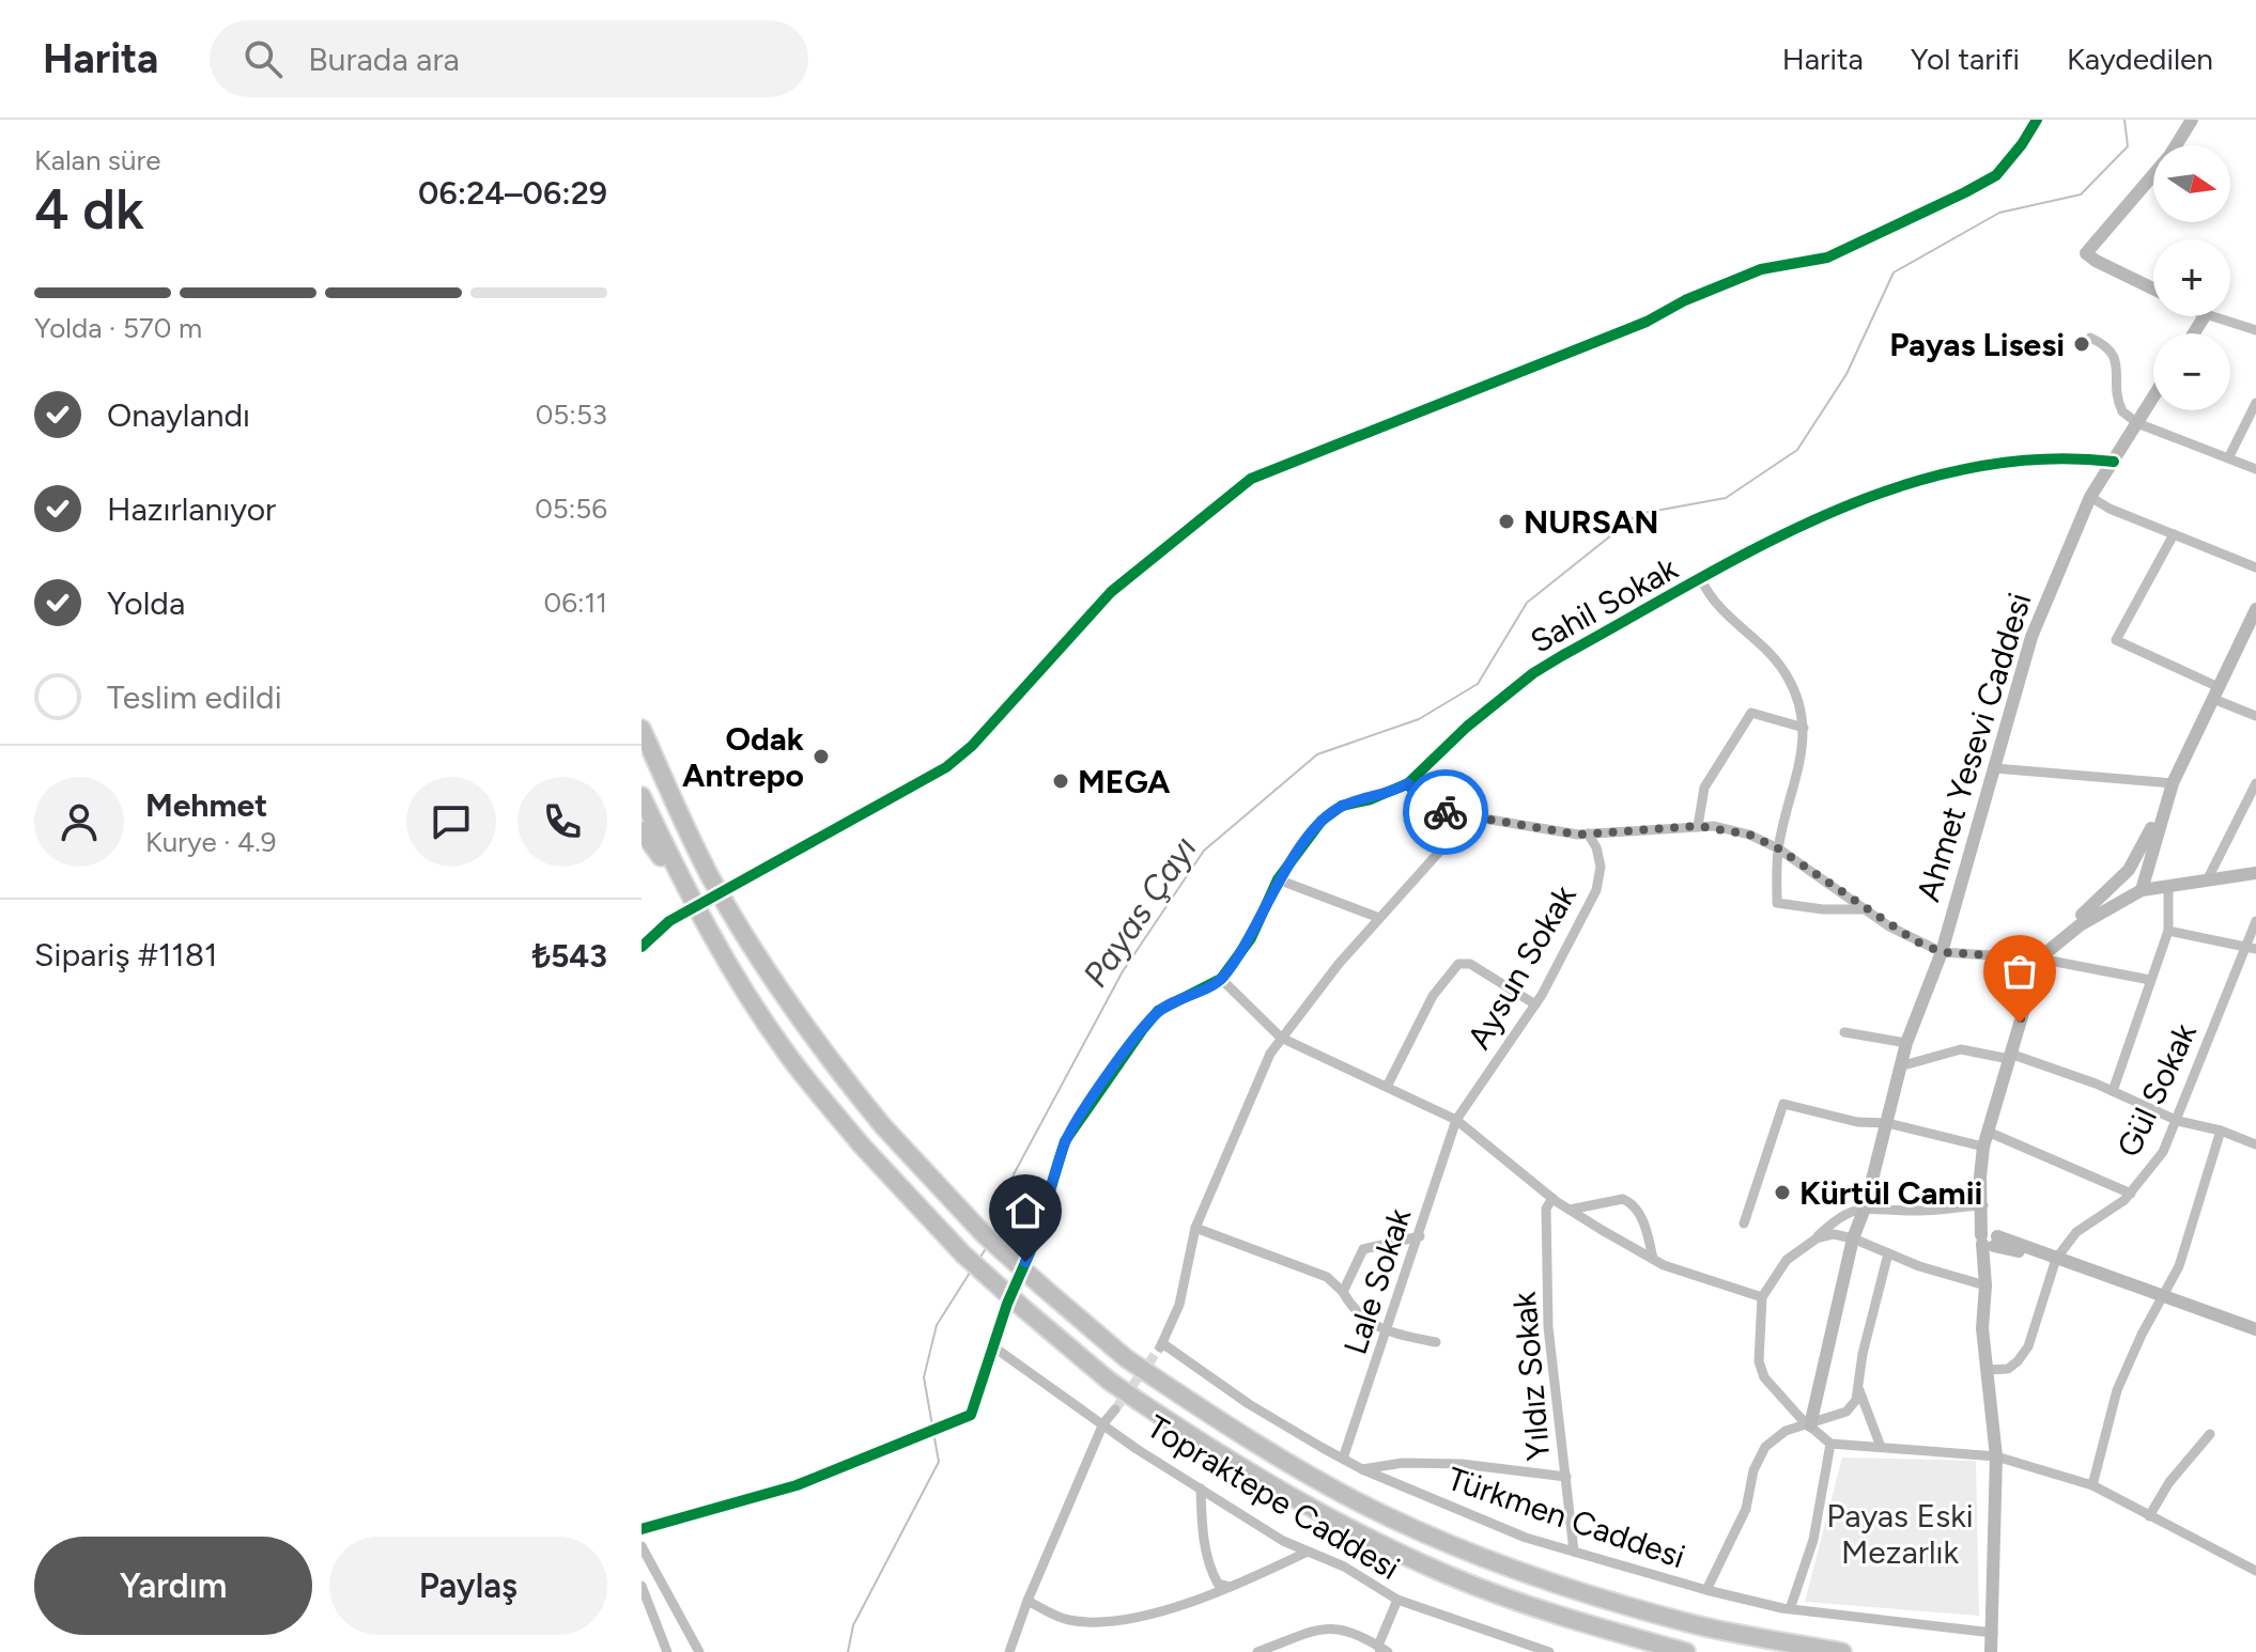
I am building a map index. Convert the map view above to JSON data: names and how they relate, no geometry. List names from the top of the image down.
{
  "streets": {
    "street": [
      "Sahil Sokak",
      "Ahmet Yesevi Caddesi",
      "Aysun Sokak",
      "Gül Sokak",
      "Lale Sokak",
      "Yıldız Sokak",
      "Topraktepe Caddesi",
      "Türkmen Caddesi"
    ]
  },
  "crossings": [
    ["Sahil Sokak", "Ahmet Yesevi Caddesi"],
    ["Sahil Sokak", "Topraktepe Caddesi"],
    ["Aysun Sokak", "Lale Sokak"],
    ["Lale Sokak", "Türkmen Caddesi"],
    ["Yıldız Sokak", "Türkmen Caddesi"]
  ],
  "water": ["Payas Çayı"],
  "parks": ["Payas Eski Mezarlık"],
  "places": [
    "Payas Lisesi",
    "NURSAN",
    "Odak Antrepo",
    "MEGA",
    "Kürtül Camii"
  ],
  "north": "right",
  "page": {
    "header": "Harita",
    "search": "Burada ara",
    "nav": ["Harita", "Yol tarifi", "Kaydedilen"],
    "heading": ["4 dk", "Kalan süre", "06:24–06:29"],
    "panel": [
      "Mehmet",
      "Kurye · 4.9",
      "Sipariş #1181",
      "₺543"
    ],
    "map_buttons": ["+", "−"],
    "bar": "Yolda · 570 m",
    "list": [
      ["Onaylandı", "05:53"],
      ["Hazırlanıyor", "05:56"],
      ["Yolda", "06:11"],
      "Teslim edildi"
    ],
    "buttons": ["Yardım", "Paylaş"]
  }
}
